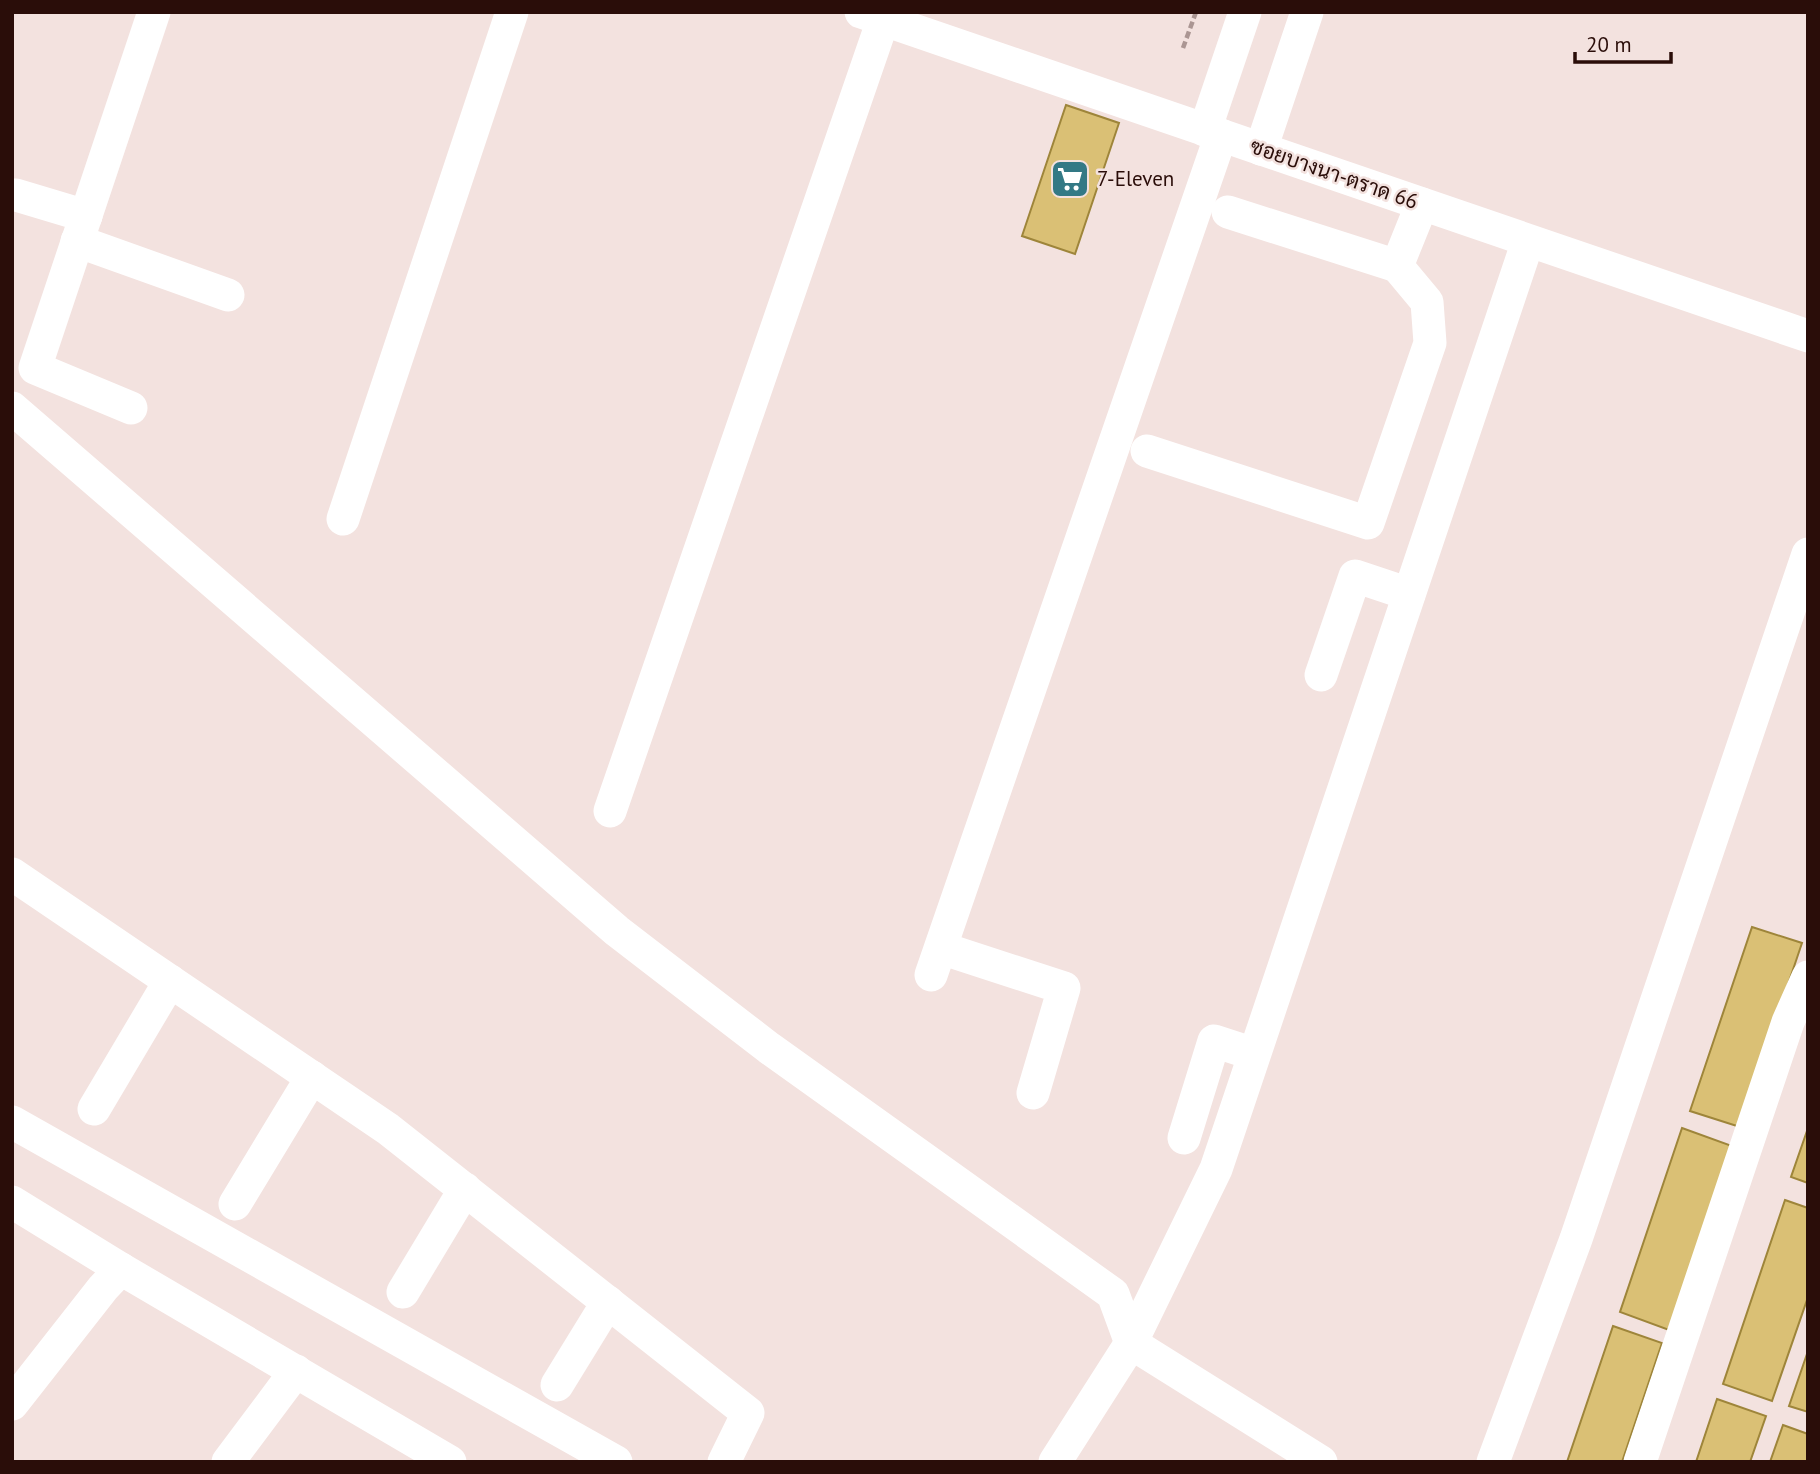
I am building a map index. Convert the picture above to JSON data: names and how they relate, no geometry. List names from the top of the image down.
{
  "streets": {
    "street": ["ซอยบางนา-ตราด 66"]
  },
  "places": {
    "supermarket": ["7-Eleven"]
  },
  "scale_bar": "20 m"
}
